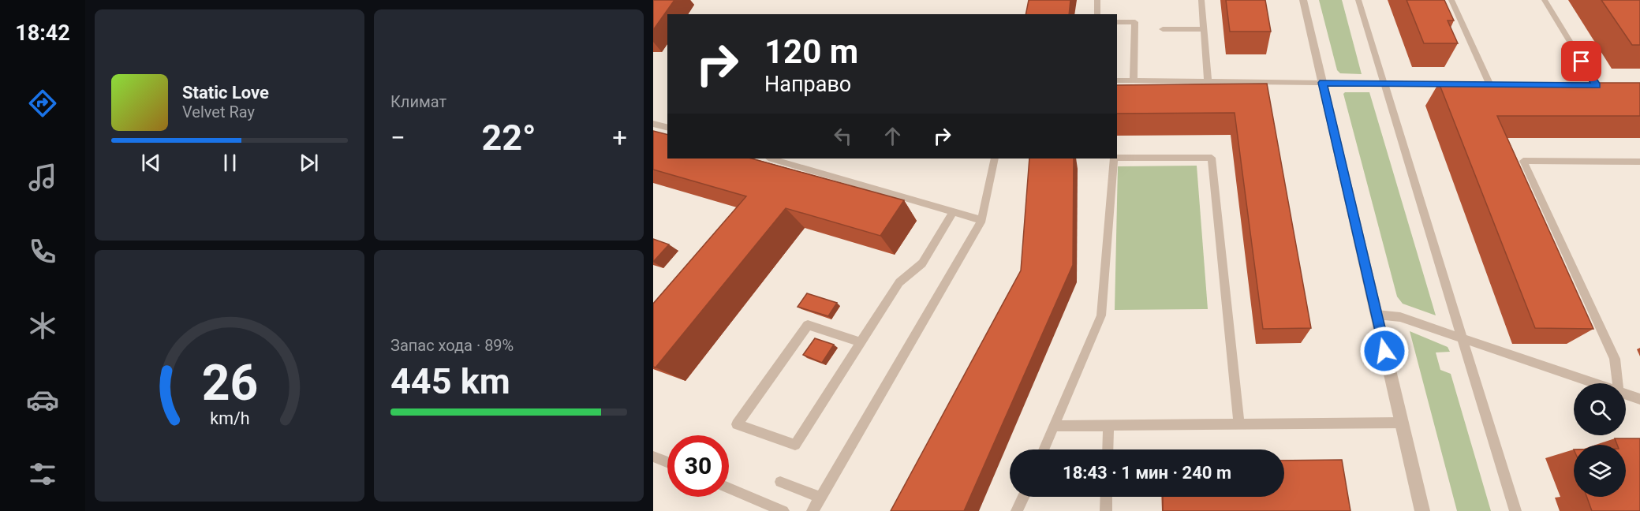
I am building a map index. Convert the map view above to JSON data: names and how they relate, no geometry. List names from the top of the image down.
{
  "page": {
    "tabs": "18:42",
    "tile": [
      "Климат",
      ["Запас хода · 89%", "445 km"]
    ],
    "turn": ["120 m", "Направо"],
    "song": ["Static Love", "Velvet Ray"],
    "heat": ["−", "22°", "+"],
    "limit": "30",
    "trip": "18:43 · 1 мин · 240 m",
    "gauge": ["26", "km/h"]
  }
}
